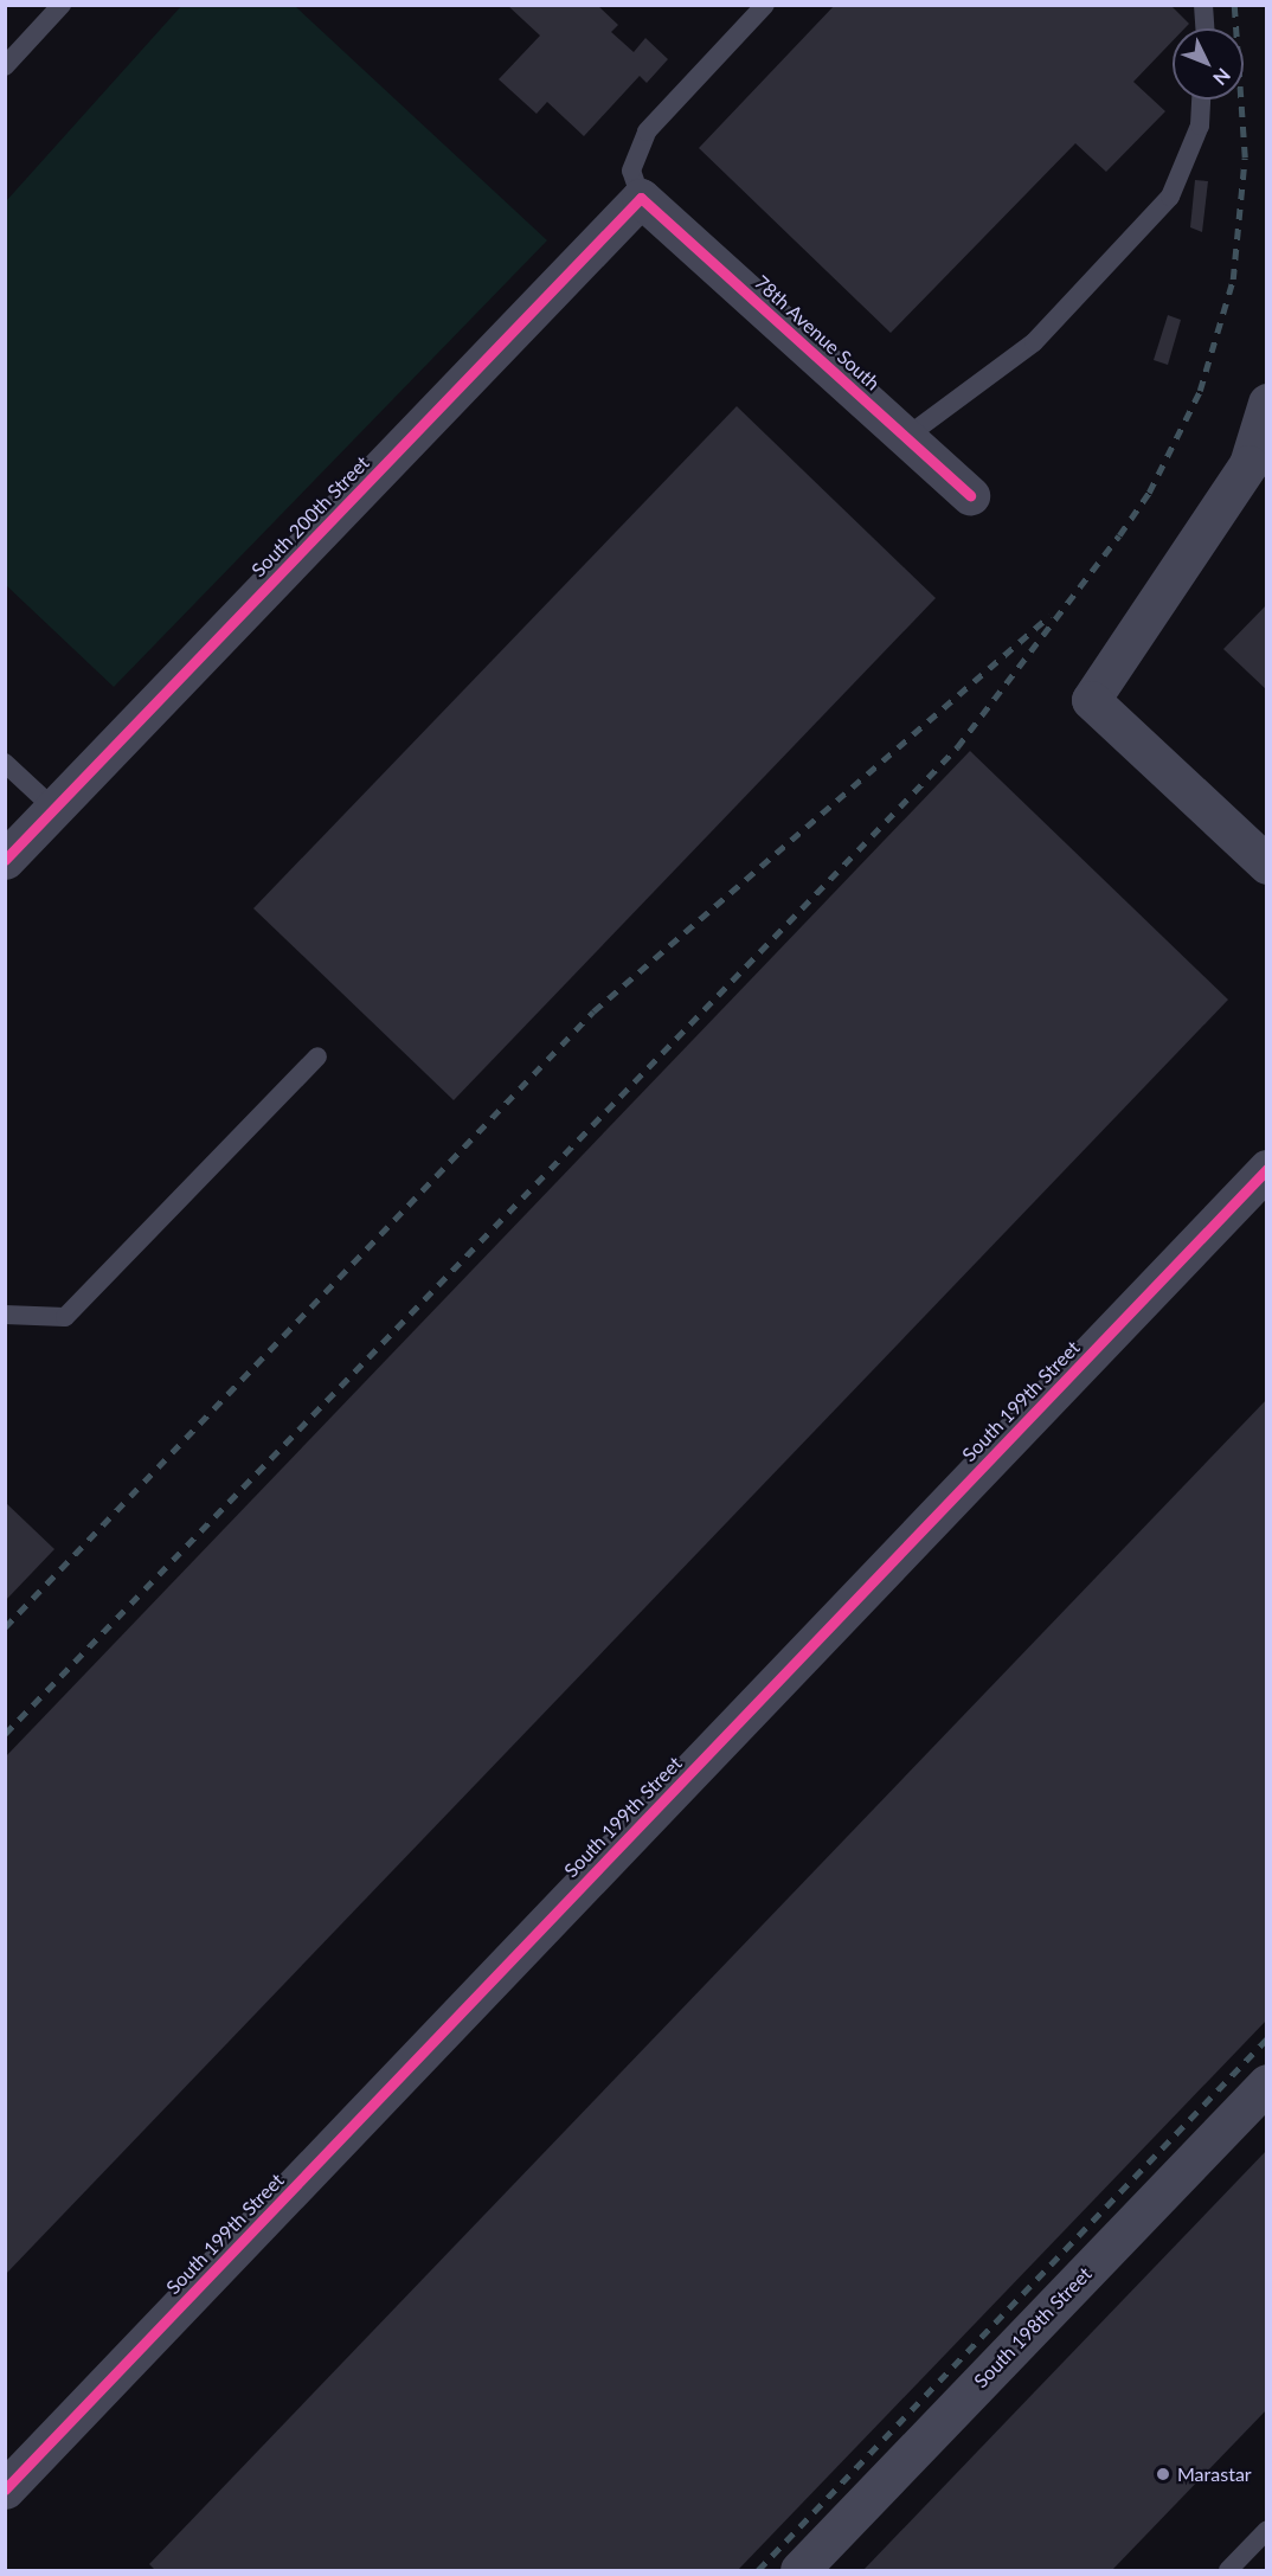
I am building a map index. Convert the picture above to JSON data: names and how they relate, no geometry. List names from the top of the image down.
{
  "streets": {
    "street": [
      "78th Avenue South",
      "South 200th Street",
      "South 199th Street",
      "South 198th Street"
    ]
  },
  "crossings": [
    ["78th Avenue South", "South 200th Street"]
  ],
  "places": ["Marastar"],
  "north": "bottom right"
}
